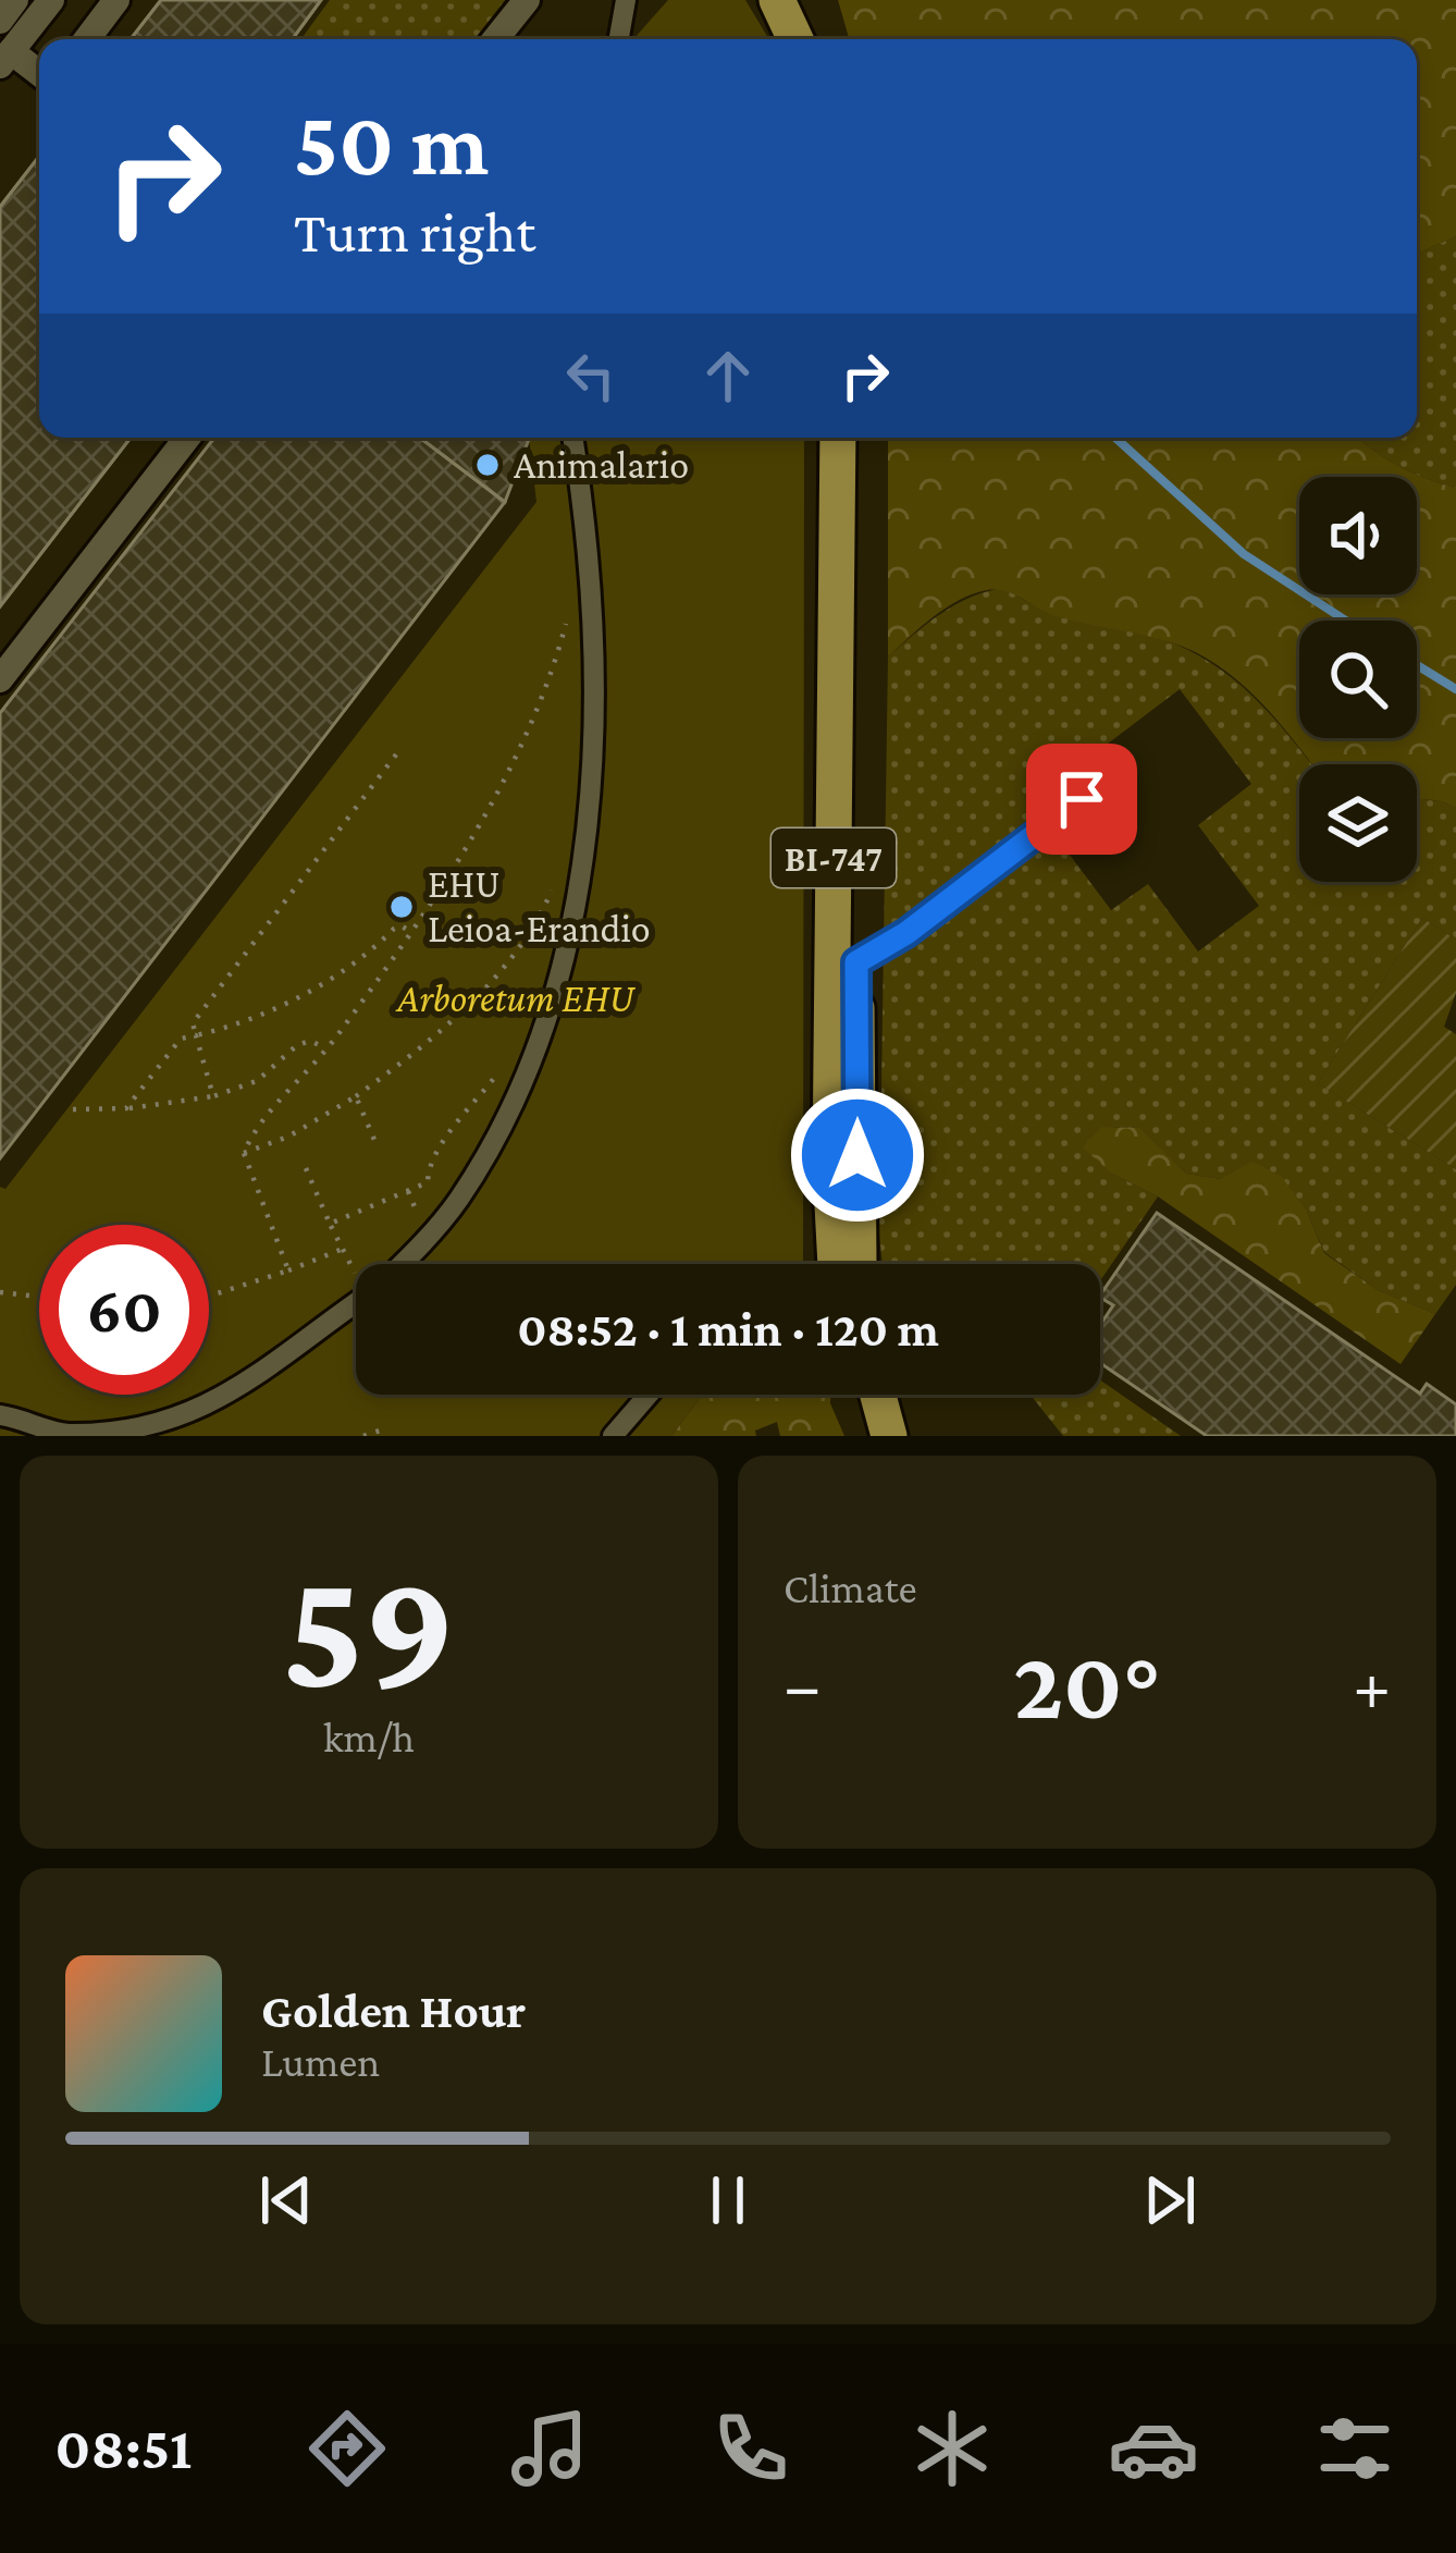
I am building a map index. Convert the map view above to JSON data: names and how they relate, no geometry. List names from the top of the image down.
{
  "streets": {
    "main road": ["BI-747"]
  },
  "parks": ["Arboretum EHU"],
  "places": ["Animalario", "EHU Leioa-Erandio"],
  "page": {
    "turn": ["50 m", "Turn right"],
    "limit": "60",
    "trip": "08:52 · 1 min · 120 m",
    "tile": [
      ["59", "km/h"],
      "Climate"
    ],
    "heat": ["−", "20°", "+"],
    "song": ["Golden Hour", "Lumen"],
    "tabs": "08:51"
  }
}
